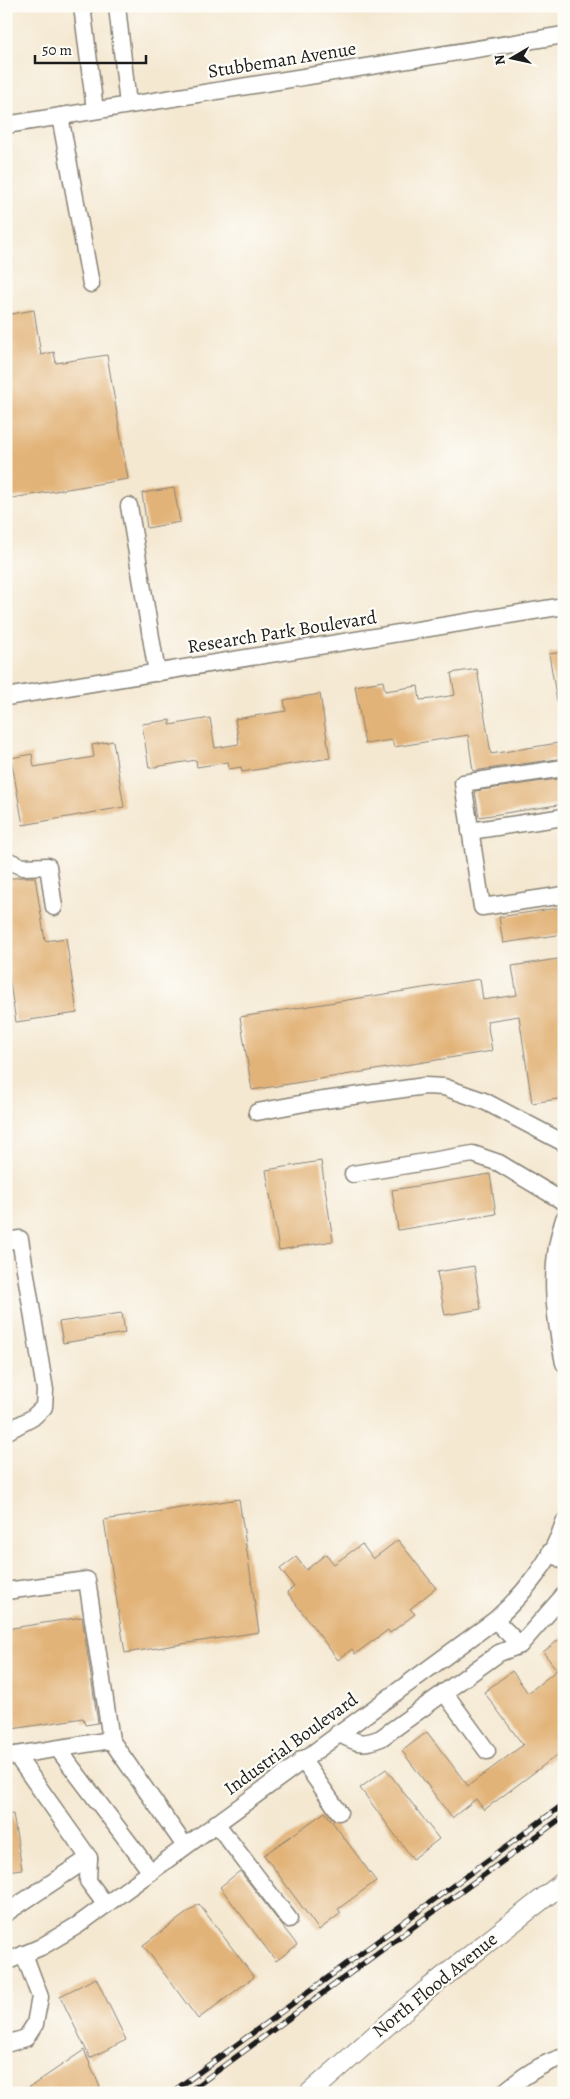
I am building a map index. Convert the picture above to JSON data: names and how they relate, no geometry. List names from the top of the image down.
{
  "streets": {
    "main road": ["North Flood Avenue"],
    "street": ["Stubbeman Avenue", "Research Park Boulevard", "Industrial Boulevard"]
  },
  "scale_bar": "50 m",
  "north": "left"
}
